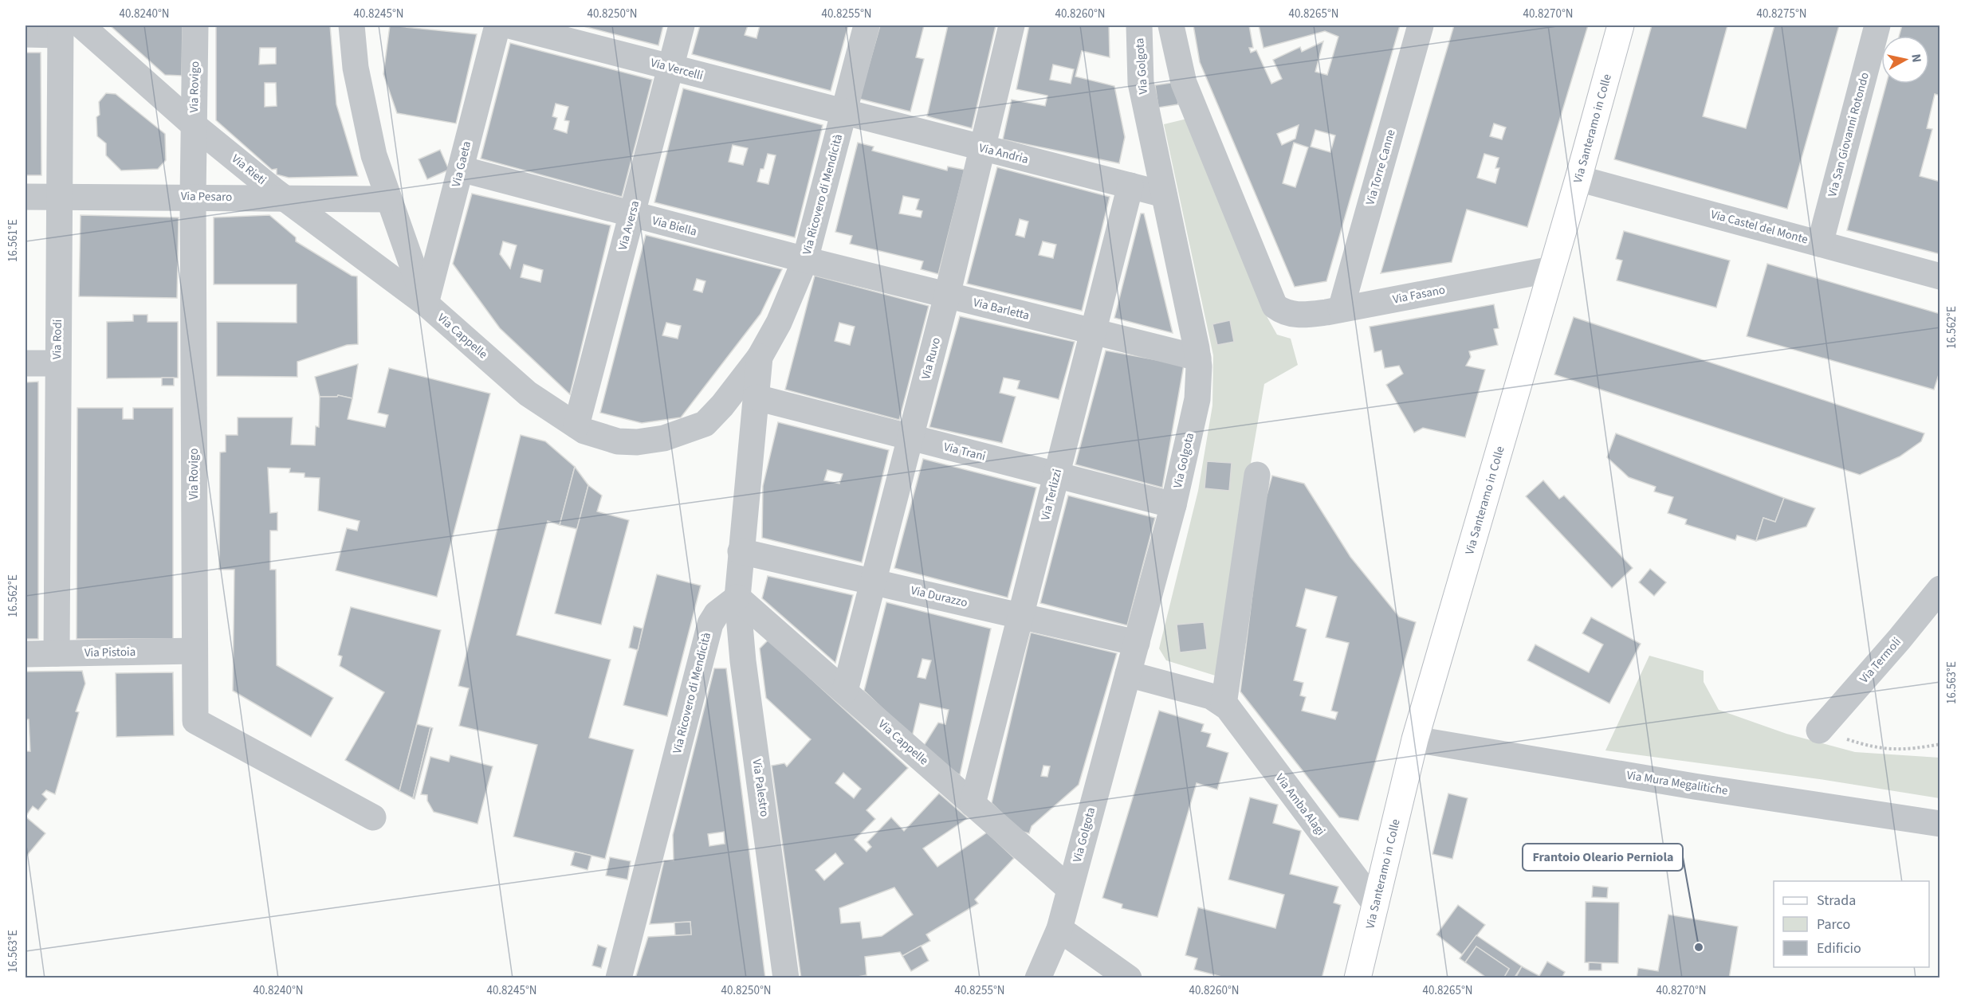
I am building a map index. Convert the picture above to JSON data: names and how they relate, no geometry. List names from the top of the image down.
{
  "streets": {
    "main road": ["Via Santeramo in Colle"],
    "street": [
      "Via Golgota",
      "Via Vercelli",
      "Via Rovigo",
      "Via San Giovanni Rotondo",
      "Via Andria",
      "Via Gaeta",
      "Via Torre Canne",
      "Via Rieti",
      "Via Ricovero di Mendicità",
      "Via Pesaro",
      "Via Aversa",
      "Via Biella",
      "Via Castel del Monte",
      "Via Fasano",
      "Via Barletta",
      "Via Cappelle",
      "Via Rodi",
      "Via Ruvo",
      "Via Trani",
      "Via Terlizzi",
      "Via Durazzo",
      "Via Pistoia",
      "Via Termoli",
      "Via Mura Megalitiche",
      "Via Palestro",
      "Via Amba Alagi"
    ]
  },
  "crossings": [
    ["Via Golgota", "Via Andria"],
    ["Via Golgota", "Via Barletta"],
    ["Via Golgota", "Via Cappelle"],
    ["Via Golgota", "Via Trani"],
    ["Via Golgota", "Via Durazzo"],
    ["Via Golgota", "Via Amba Alagi"],
    ["Via Vercelli", "Via Andria"],
    ["Via Vercelli", "Via Ricovero di Mendicità"],
    ["Via Vercelli", "Via Aversa"],
    ["Via Rovigo", "Via Rieti"],
    ["Via Rovigo", "Via Pesaro"],
    ["Via Rovigo", "Via Pistoia"],
    ["Via Santeramo in Colle", "Via Castel del Monte"],
    ["Via Santeramo in Colle", "Via Fasano"],
    ["Via Santeramo in Colle", "Via Mura Megalitiche"],
    ["Via Santeramo in Colle", "Via Amba Alagi"],
    ["Via San Giovanni Rotondo", "Via Castel del Monte"],
    ["Via Andria", "Via Ricovero di Mendicità"],
    ["Via Andria", "Via Ruvo"],
    ["Via Andria", "Via Terlizzi"],
    ["Via Gaeta", "Via Rieti"],
    ["Via Gaeta", "Via Biella"],
    ["Via Gaeta", "Via Cappelle"],
    ["Via Torre Canne", "Via Fasano"],
    ["Via Rieti", "Via Pesaro"],
    ["Via Rieti", "Via Cappelle"],
    ["Via Rieti", "Via Rodi"],
    ["Via Ricovero di Mendicità", "Via Biella"],
    ["Via Ricovero di Mendicità", "Via Barletta"],
    ["Via Ricovero di Mendicità", "Via Cappelle"],
    ["Via Ricovero di Mendicità", "Via Trani"],
    ["Via Ricovero di Mendicità", "Via Durazzo"],
    ["Via Ricovero di Mendicità", "Via Palestro"],
    ["Via Pesaro", "Via Cappelle"],
    ["Via Pesaro", "Via Rodi"],
    ["Via Aversa", "Via Biella"],
    ["Via Aversa", "Via Cappelle"],
    ["Via Biella", "Via Barletta"],
    ["Via Barletta", "Via Ruvo"],
    ["Via Barletta", "Via Terlizzi"],
    ["Via Cappelle", "Via Ruvo"],
    ["Via Cappelle", "Via Trani"],
    ["Via Cappelle", "Via Terlizzi"],
    ["Via Cappelle", "Via Palestro"],
    ["Via Rodi", "Via Pistoia"],
    ["Via Ruvo", "Via Trani"],
    ["Via Ruvo", "Via Durazzo"],
    ["Via Trani", "Via Terlizzi"],
    ["Via Terlizzi", "Via Durazzo"]
  ],
  "places": ["Frantoio Oleario Perniola"],
  "legend": ["Strada", "Parco", "Edificio"],
  "north": "right",
  "coordinates": [
    "40.8240°N",
    "40.8245°N",
    "40.8250°N",
    "40.8255°N",
    "40.8260°N",
    "40.8265°N",
    "40.8270°N",
    "40.8275°N",
    "16.561°E",
    "16.562°E",
    "16.563°E"
  ]
}
